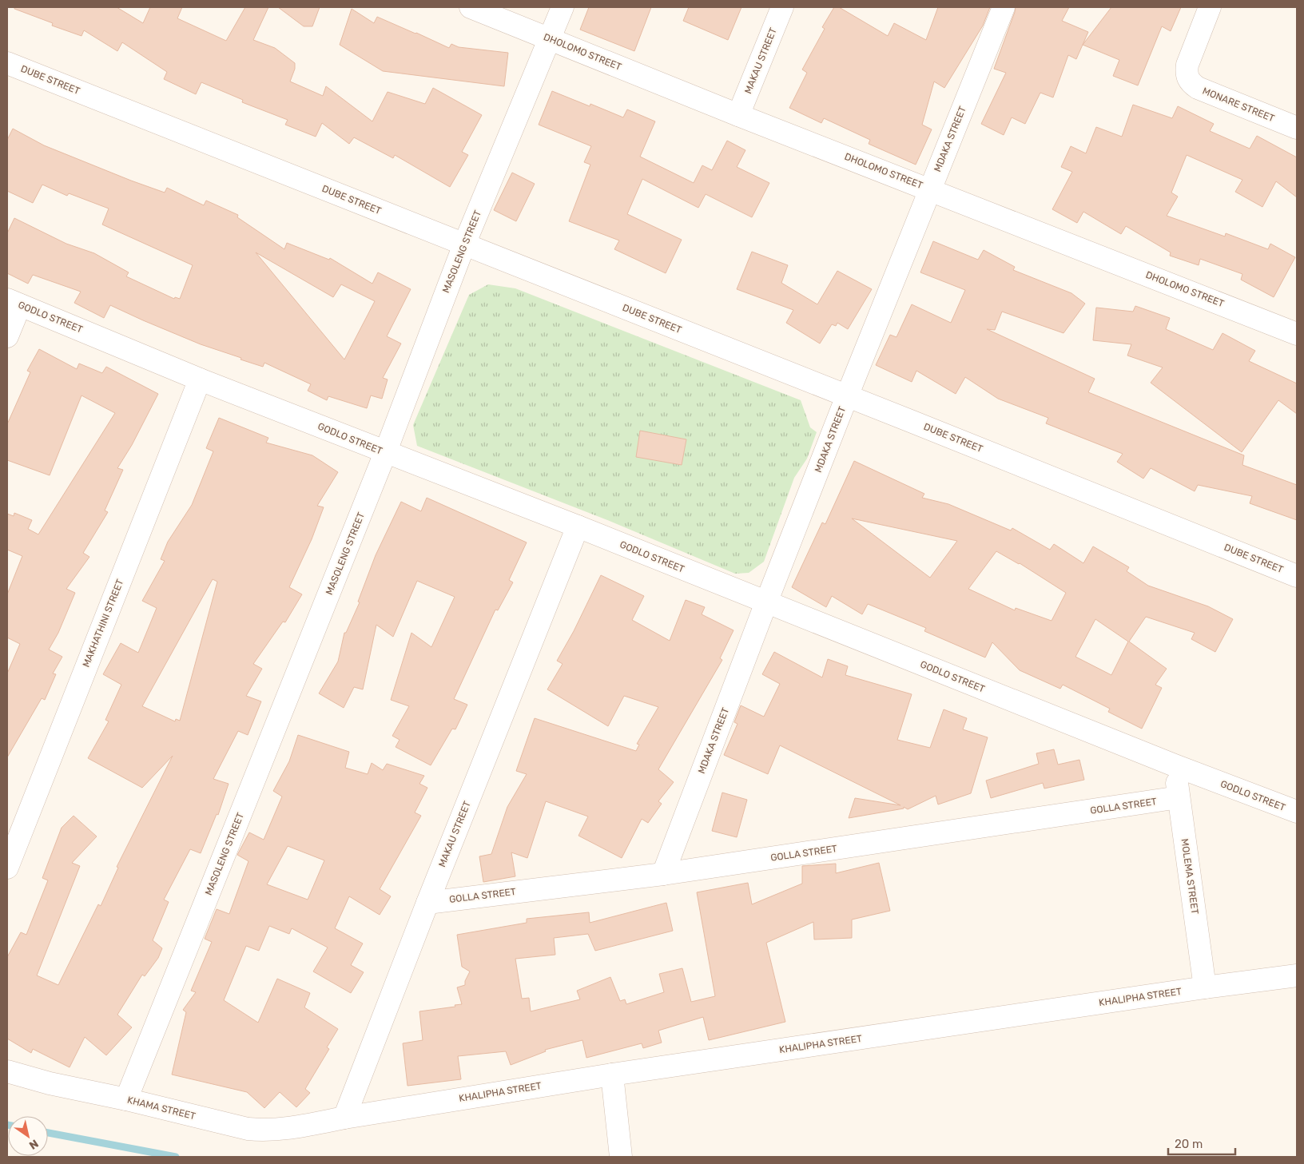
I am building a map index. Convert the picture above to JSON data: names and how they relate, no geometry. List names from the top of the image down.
{
  "streets": {
    "street": [
      "DHOLOMO STREET",
      "MAKAU STREET",
      "DUBE STREET",
      "MONARE STREET",
      "MDAKA STREET",
      "MASOLENG STREET",
      "GODLO STREET",
      "MAKHATHINI STREET",
      "GOLLA STREET",
      "MOLEMA STREET",
      "KHALIPHA STREET",
      "KHAMA STREET"
    ]
  },
  "crossings": [
    ["DHOLOMO STREET", "MAKAU STREET"],
    ["DHOLOMO STREET", "MDAKA STREET"],
    ["DHOLOMO STREET", "MASOLENG STREET"],
    ["MAKAU STREET", "GODLO STREET"],
    ["MAKAU STREET", "GOLLA STREET"],
    ["MAKAU STREET", "KHALIPHA STREET"],
    ["MAKAU STREET", "KHAMA STREET"],
    ["DUBE STREET", "MDAKA STREET"],
    ["DUBE STREET", "MASOLENG STREET"],
    ["MDAKA STREET", "GODLO STREET"],
    ["MDAKA STREET", "GOLLA STREET"],
    ["MASOLENG STREET", "GODLO STREET"],
    ["MASOLENG STREET", "KHAMA STREET"],
    ["GODLO STREET", "MAKHATHINI STREET"],
    ["GODLO STREET", "MOLEMA STREET"],
    ["GOLLA STREET", "MOLEMA STREET"],
    ["MOLEMA STREET", "KHALIPHA STREET"],
    ["KHALIPHA STREET", "KHAMA STREET"]
  ],
  "scale_bar": "20 m",
  "north": "bottom right"
}
